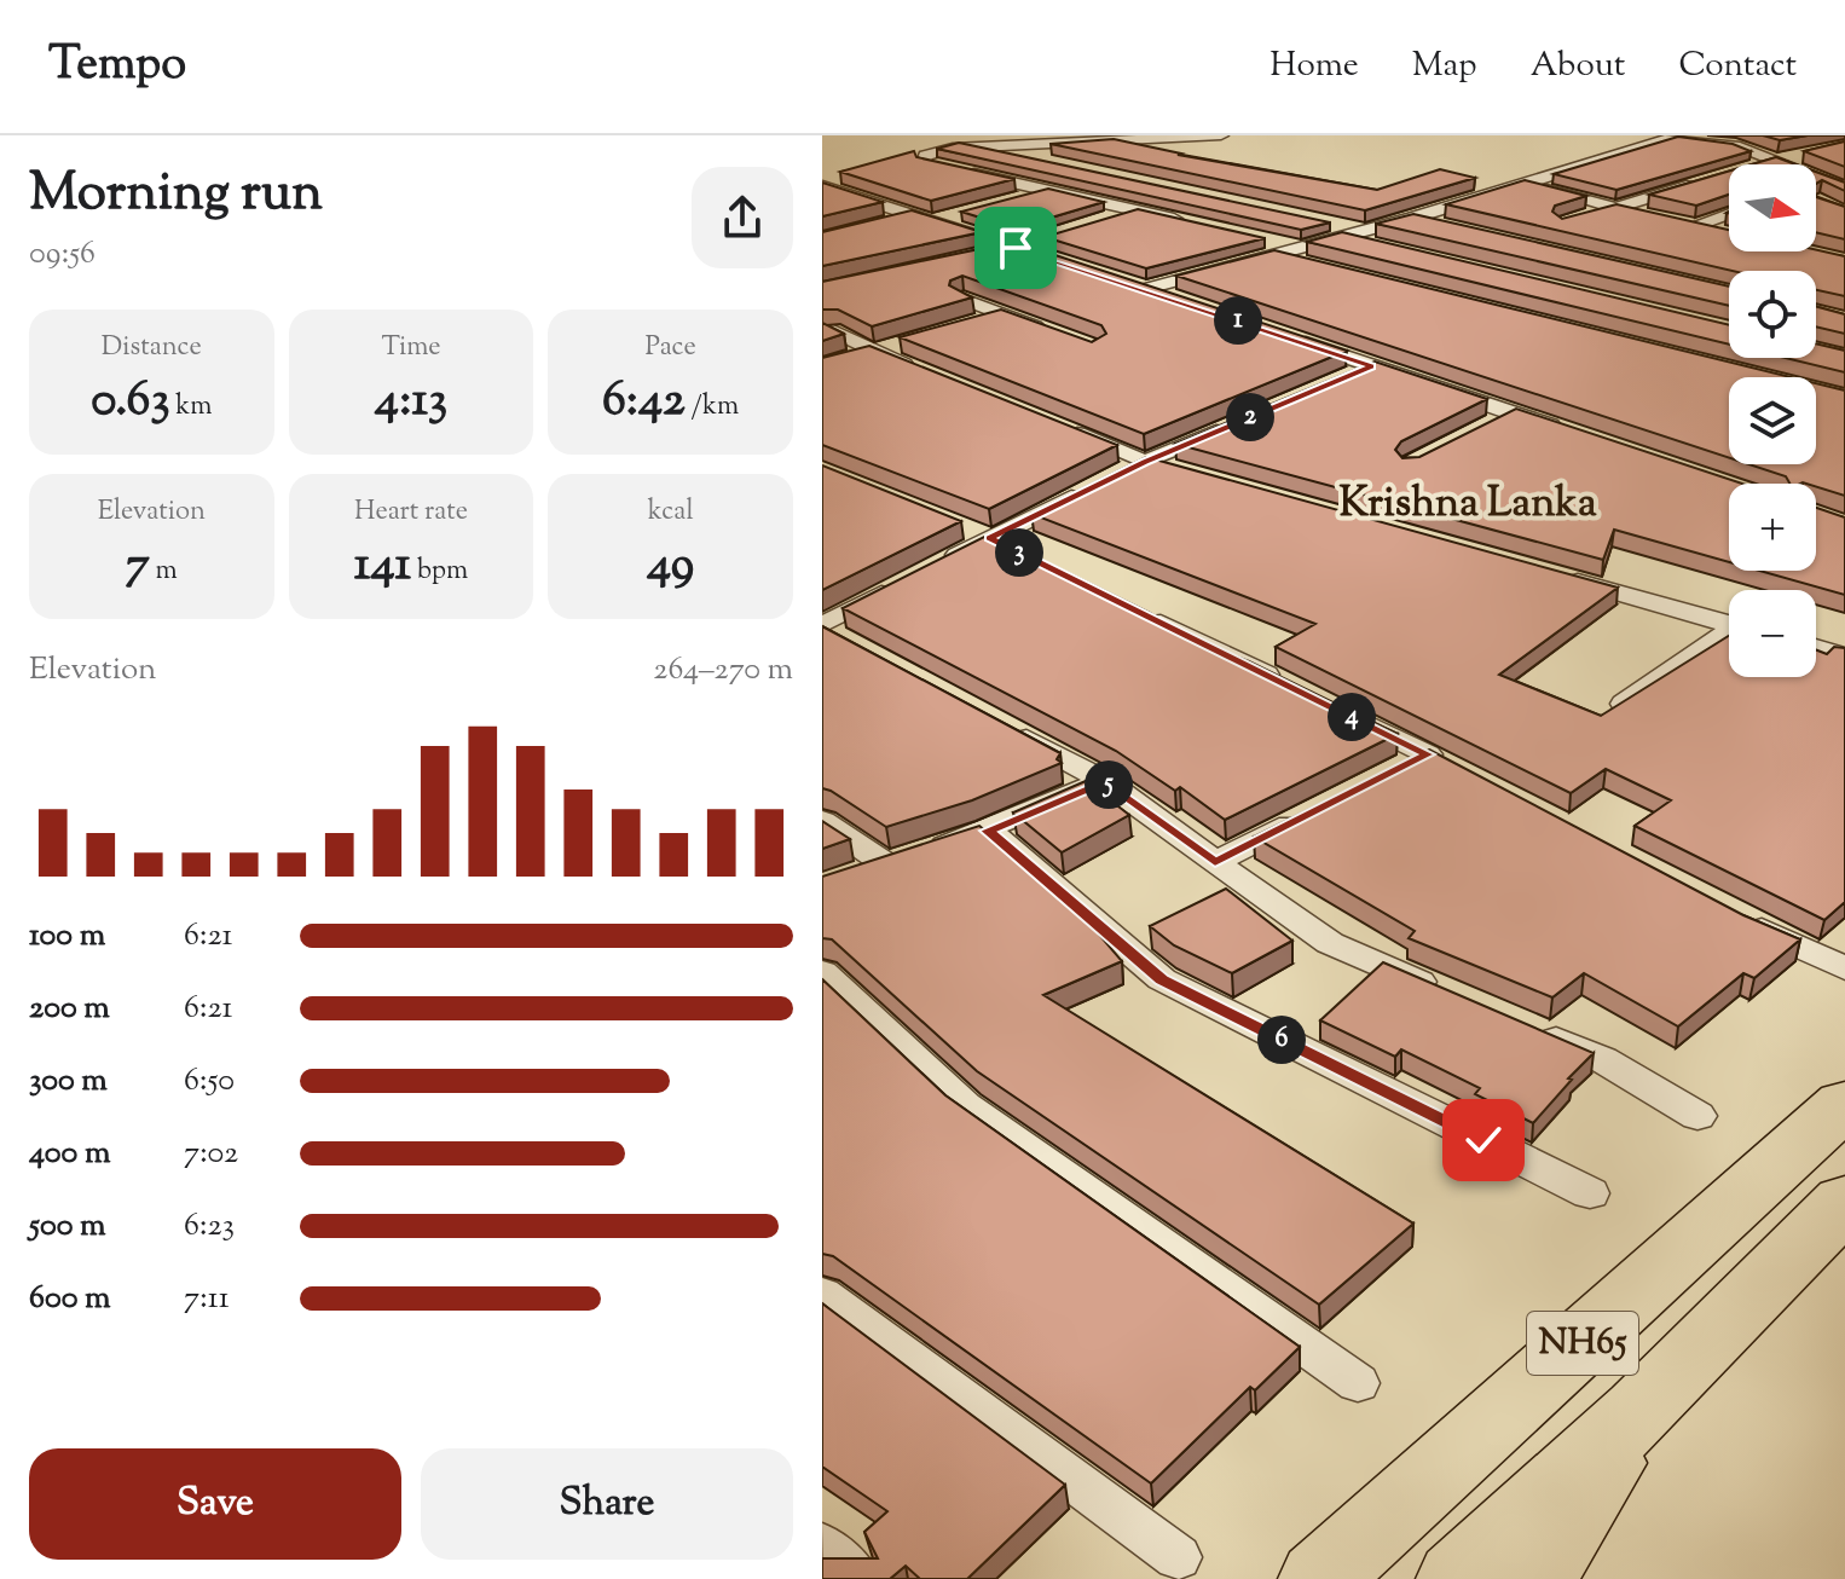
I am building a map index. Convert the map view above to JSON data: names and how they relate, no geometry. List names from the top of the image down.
{
  "streets": {
    "highway": ["NH65"]
  },
  "districts": ["Krishna Lanka"],
  "north": "right",
  "page": {
    "header": "Tempo",
    "nav": [
      "Home",
      "Map",
      "About",
      "Contact"
    ],
    "heading": ["Morning run", "09:56"],
    "map_buttons": ["+", "−"],
    "pins": [
      "1",
      "2",
      "3",
      "4",
      "5",
      "6"
    ],
    "stats": [
      ["Distance", "0.63 km"],
      ["Time", "4:13"],
      ["Pace", "6:42 /km"],
      ["Elevation", "7 m"],
      ["Heart rate", "141 bpm"],
      ["kcal", "49"]
    ],
    "chart": ["Elevation", "264–270 m"],
    "list": [
      {
        "name": "100 m",
        "note": "6:21"
      },
      {
        "name": "200 m",
        "note": "6:21"
      },
      {
        "name": "300 m",
        "note": "6:50"
      },
      {
        "name": "400 m",
        "note": "7:02"
      },
      {
        "name": "500 m",
        "note": "6:23"
      },
      {
        "name": "600 m",
        "note": "7:11"
      }
    ],
    "buttons": ["Save", "Share"]
  }
}
